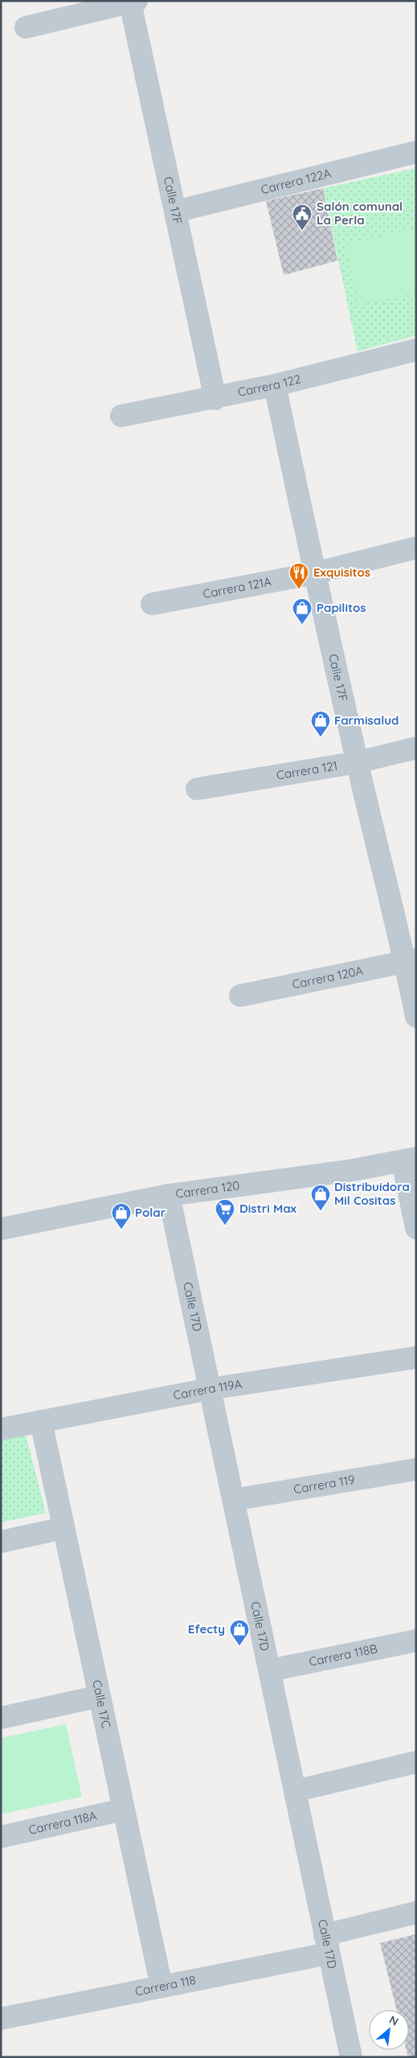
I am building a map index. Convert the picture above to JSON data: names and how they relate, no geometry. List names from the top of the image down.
{
  "streets": {
    "street": [
      "Carrera 122A",
      "Calle 17F",
      "Carrera 122",
      "Carrera 121A",
      "Carrera 121",
      "Carrera 120A",
      "Carrera 120",
      "Calle 17D",
      "Carrera 119A",
      "Carrera 119",
      "Carrera 118B",
      "Calle 17C",
      "Carrera 118A",
      "Carrera 118"
    ]
  },
  "crossings": [
    ["Carrera 122A", "Calle 17F"],
    ["Calle 17F", "Carrera 122"],
    ["Calle 17F", "Carrera 121A"],
    ["Calle 17F", "Carrera 121"],
    ["Calle 17F", "Carrera 120A"],
    ["Carrera 120", "Calle 17D"],
    ["Calle 17D", "Carrera 119A"],
    ["Calle 17D", "Carrera 119"],
    ["Calle 17D", "Carrera 118B"],
    ["Calle 17D", "Carrera 118"],
    ["Carrera 119A", "Calle 17C"],
    ["Calle 17C", "Carrera 118A"],
    ["Calle 17C", "Carrera 118"]
  ],
  "places": {
    "public building": ["Salón comunal La Perla"],
    "restaurant": ["Exquisitos"],
    "shop": [
      "Papilitos",
      "Farmisalud",
      "Distribuidora Mil Cositas",
      "Polar",
      "Efecty"
    ],
    "supermarket": ["Distri Max"]
  },
  "north": "top right"
}
